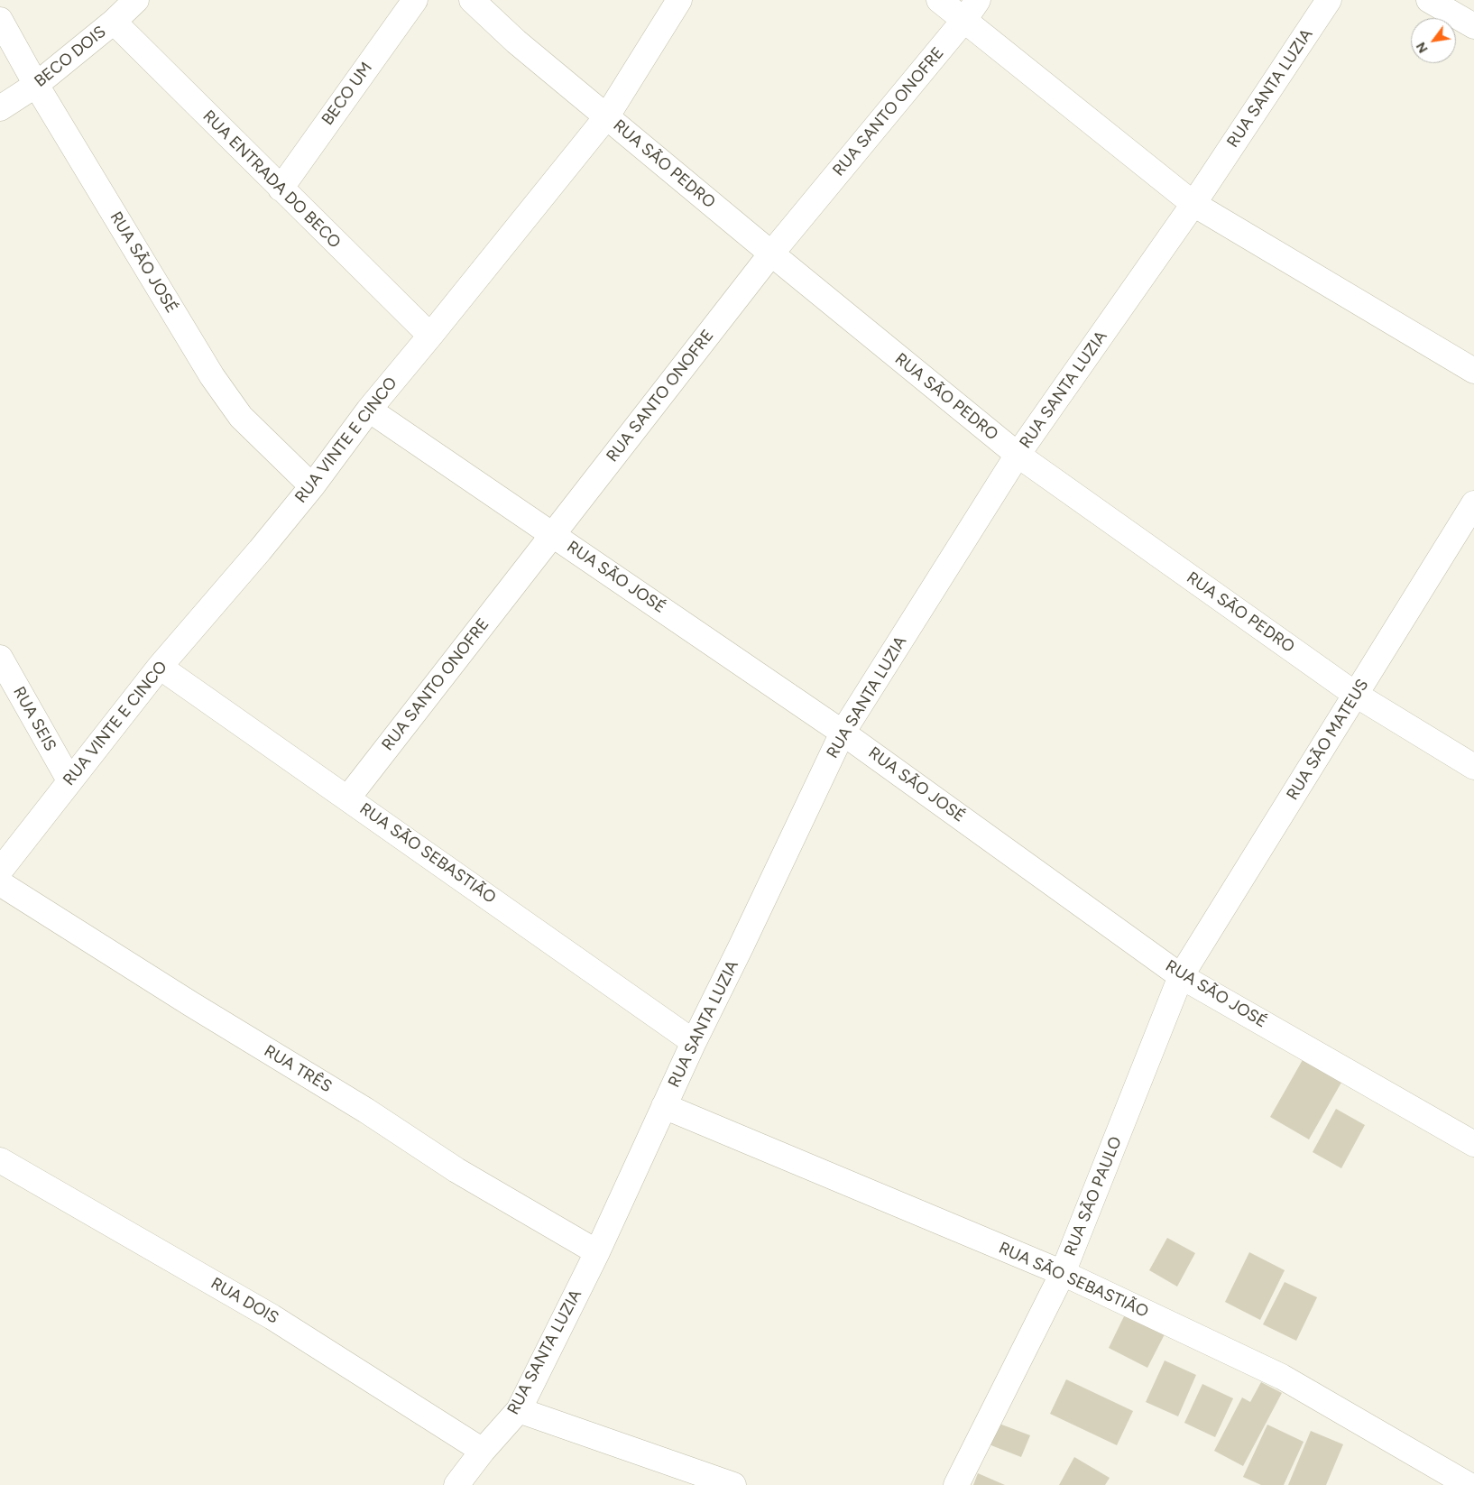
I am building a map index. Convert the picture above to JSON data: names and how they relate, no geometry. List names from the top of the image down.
{
  "streets": {
    "street": [
      "BECO DOIS",
      "RUA SANTA LUZIA",
      "BECO UM",
      "RUA SANTO ONOFRE",
      "RUA SÃO PEDRO",
      "RUA ENTRADA DO BECO",
      "RUA SÃO JOSÉ",
      "RUA VINTE E CINCO",
      "RUA SEIS",
      "RUA SÃO MATEUS",
      "RUA SÃO SEBASTIÃO",
      "RUA TRÊS",
      "RUA SÃO PAULO",
      "RUA DOIS"
    ]
  },
  "crossings": [
    ["BECO DOIS", "RUA ENTRADA DO BECO"],
    ["BECO DOIS", "RUA SÃO JOSÉ"],
    ["RUA SANTA LUZIA", "RUA SÃO PEDRO"],
    ["RUA SANTA LUZIA", "RUA SÃO JOSÉ"],
    ["RUA SANTA LUZIA", "RUA SÃO SEBASTIÃO"],
    ["RUA SANTA LUZIA", "RUA TRÊS"],
    ["RUA SANTA LUZIA", "RUA DOIS"],
    ["BECO UM", "RUA ENTRADA DO BECO"],
    ["RUA SANTO ONOFRE", "RUA SÃO PEDRO"],
    ["RUA SANTO ONOFRE", "RUA SÃO JOSÉ"],
    ["RUA SANTO ONOFRE", "RUA SÃO SEBASTIÃO"],
    ["RUA SÃO PEDRO", "RUA VINTE E CINCO"],
    ["RUA SÃO PEDRO", "RUA SÃO MATEUS"],
    ["RUA ENTRADA DO BECO", "RUA VINTE E CINCO"],
    ["RUA SÃO JOSÉ", "RUA VINTE E CINCO"],
    ["RUA SÃO JOSÉ", "RUA SÃO MATEUS"],
    ["RUA SÃO JOSÉ", "RUA SÃO PAULO"],
    ["RUA VINTE E CINCO", "RUA SEIS"],
    ["RUA VINTE E CINCO", "RUA SÃO SEBASTIÃO"],
    ["RUA SÃO MATEUS", "RUA SÃO PAULO"],
    ["RUA SÃO SEBASTIÃO", "RUA SÃO PAULO"]
  ],
  "north": "bottom left"
}
